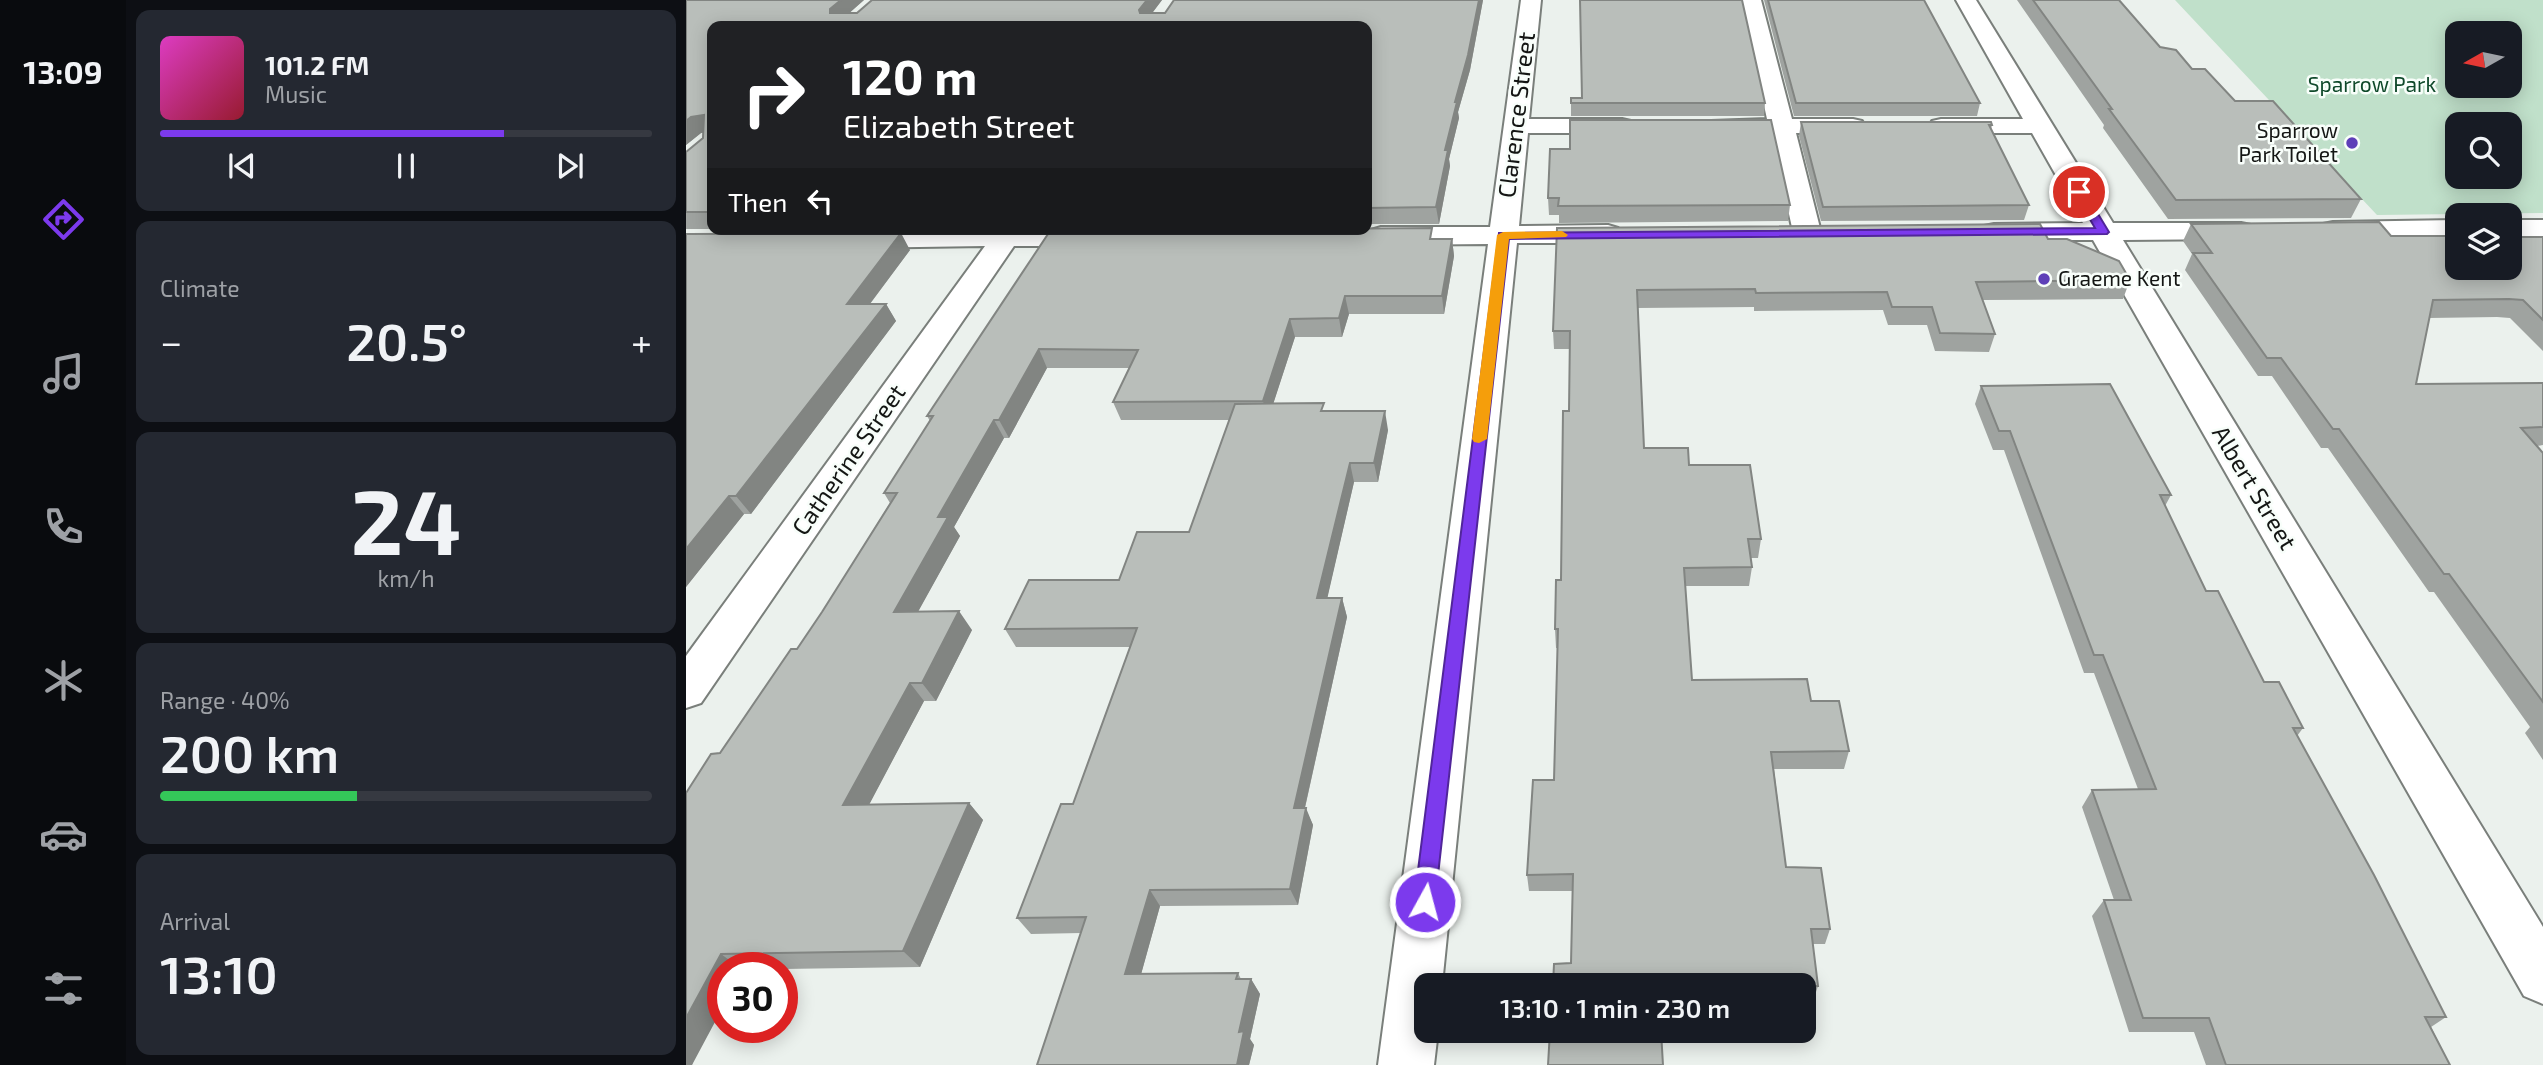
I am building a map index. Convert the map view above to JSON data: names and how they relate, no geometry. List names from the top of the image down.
{
  "streets": {
    "street": ["Clarence Street", "Catherine Street", "Albert Street"]
  },
  "parks": ["Sparrow Park"],
  "places": ["Sparrow Park Toilet", "Graeme Kent"],
  "north": "left",
  "page": {
    "tabs": "13:09",
    "turn": ["120 m", "Elizabeth Street"],
    "song": ["101.2 FM", "Music"],
    "then": "Then",
    "tile": [
      "Climate",
      ["24", "km/h"],
      ["Range · 40%", "200 km"],
      ["Arrival", "13:10"]
    ],
    "heat": ["−", "20.5°", "+"],
    "limit": "30",
    "trip": "13:10 · 1 min · 230 m"
  }
}
